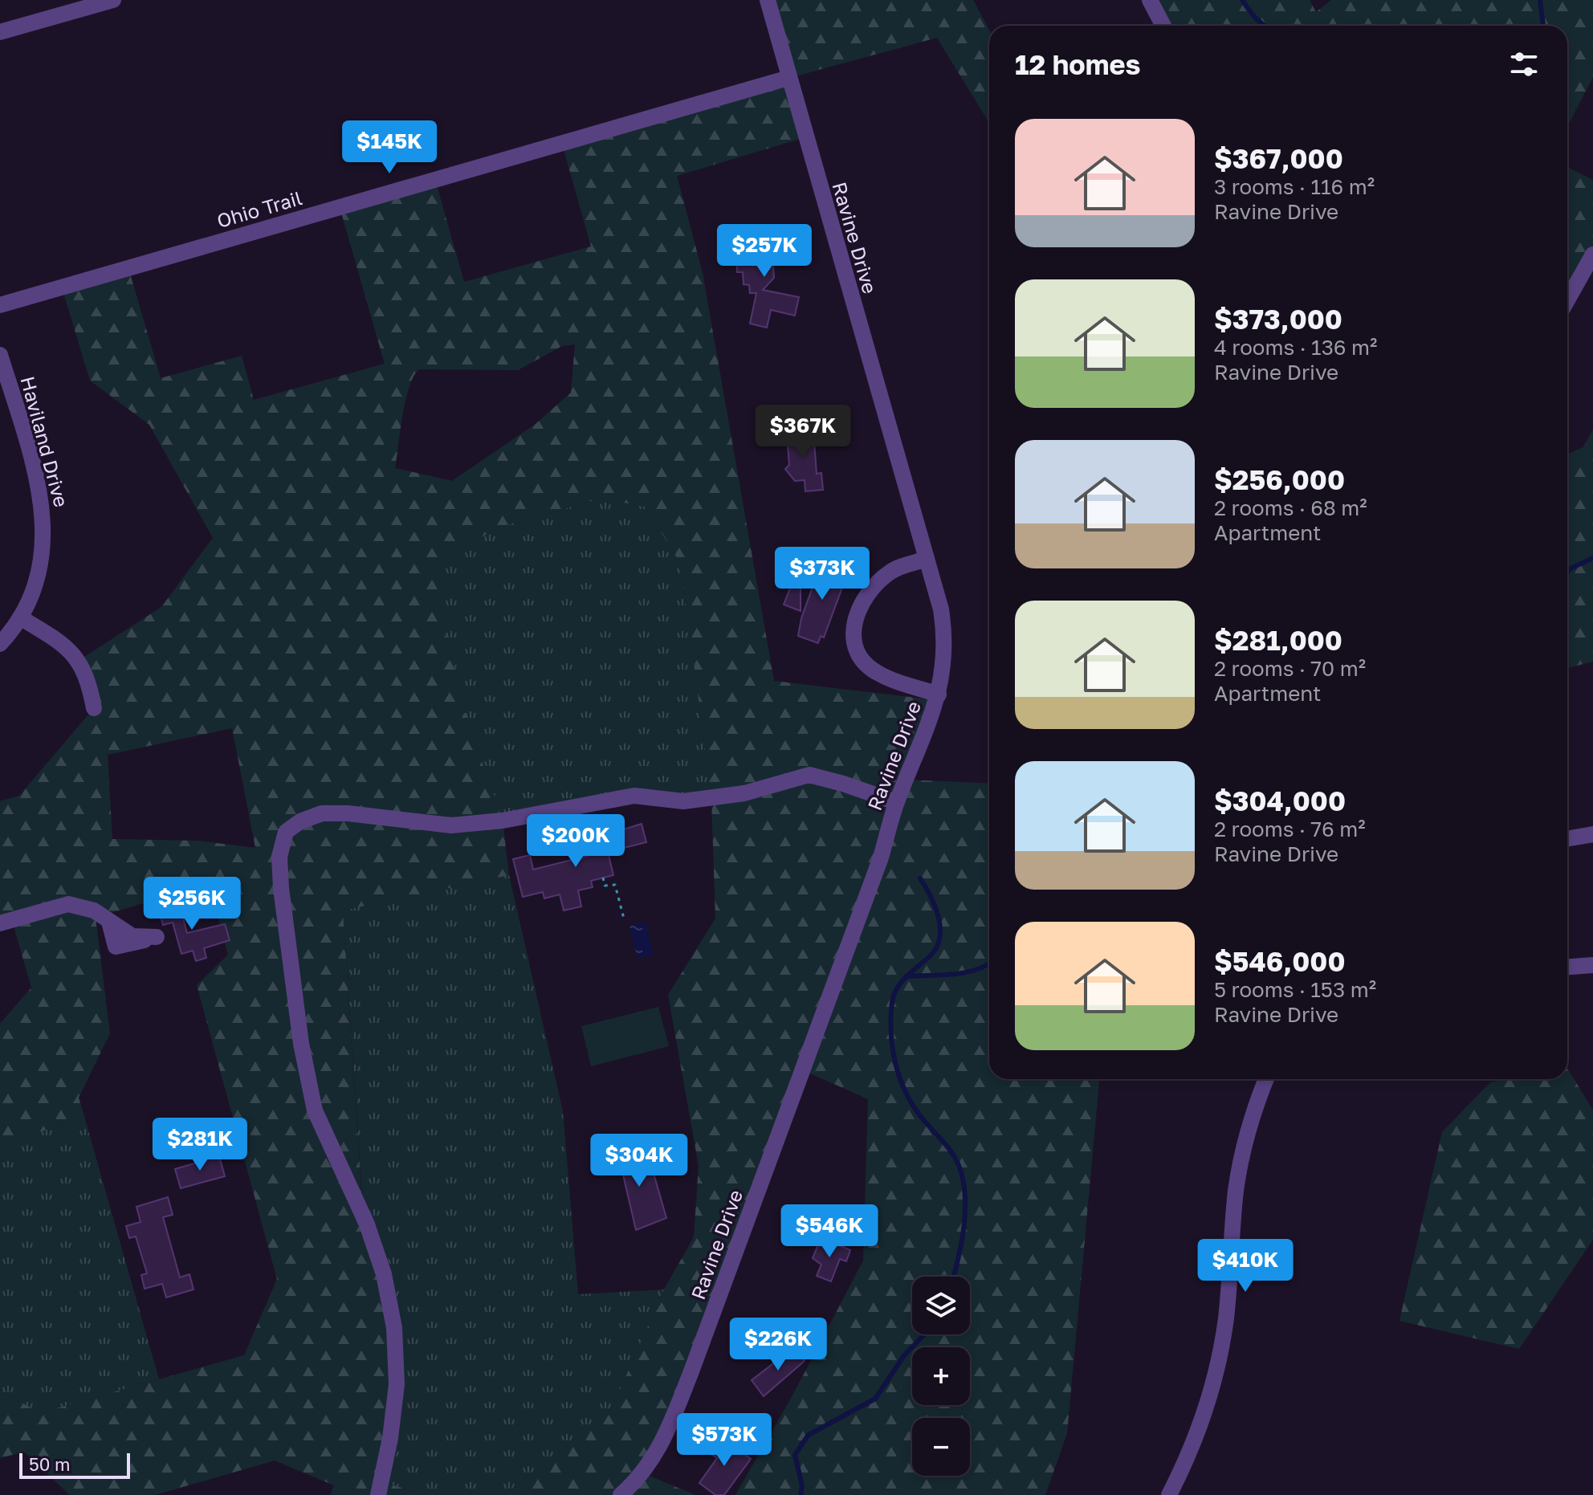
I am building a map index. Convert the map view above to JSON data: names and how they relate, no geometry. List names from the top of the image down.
{
  "streets": {
    "street": ["Ohio Trail", "Ravine Drive", "Haviland Drive"]
  },
  "crossings": [
    ["Ohio Trail", "Ravine Drive"]
  ],
  "scale_bar": "50 m",
  "page": {
    "heading": "12 homes",
    "list": [
      {
        "name": "$367,000",
        "note": "3 rooms · 116 m² · Ravine Drive"
      },
      {
        "name": "$373,000",
        "note": "4 rooms · 136 m² · Ravine Drive"
      },
      {
        "name": "$256,000",
        "note": "2 rooms · 68 m² · Apartment"
      },
      {
        "name": "$281,000",
        "note": "2 rooms · 70 m² · Apartment"
      },
      {
        "name": "$304,000",
        "note": "2 rooms · 76 m² · Ravine Drive"
      },
      {
        "name": "$546,000",
        "note": "5 rooms · 153 m² · Ravine Drive"
      }
    ],
    "price": [
      "$145K",
      "$257K",
      "$367K",
      "$373K",
      "$200K",
      "$256K",
      "$281K",
      "$304K",
      "$546K",
      "$410K",
      "$226K",
      "$573K"
    ],
    "map_buttons": ["+", "−"],
    "scale": "50 m"
  }
}
